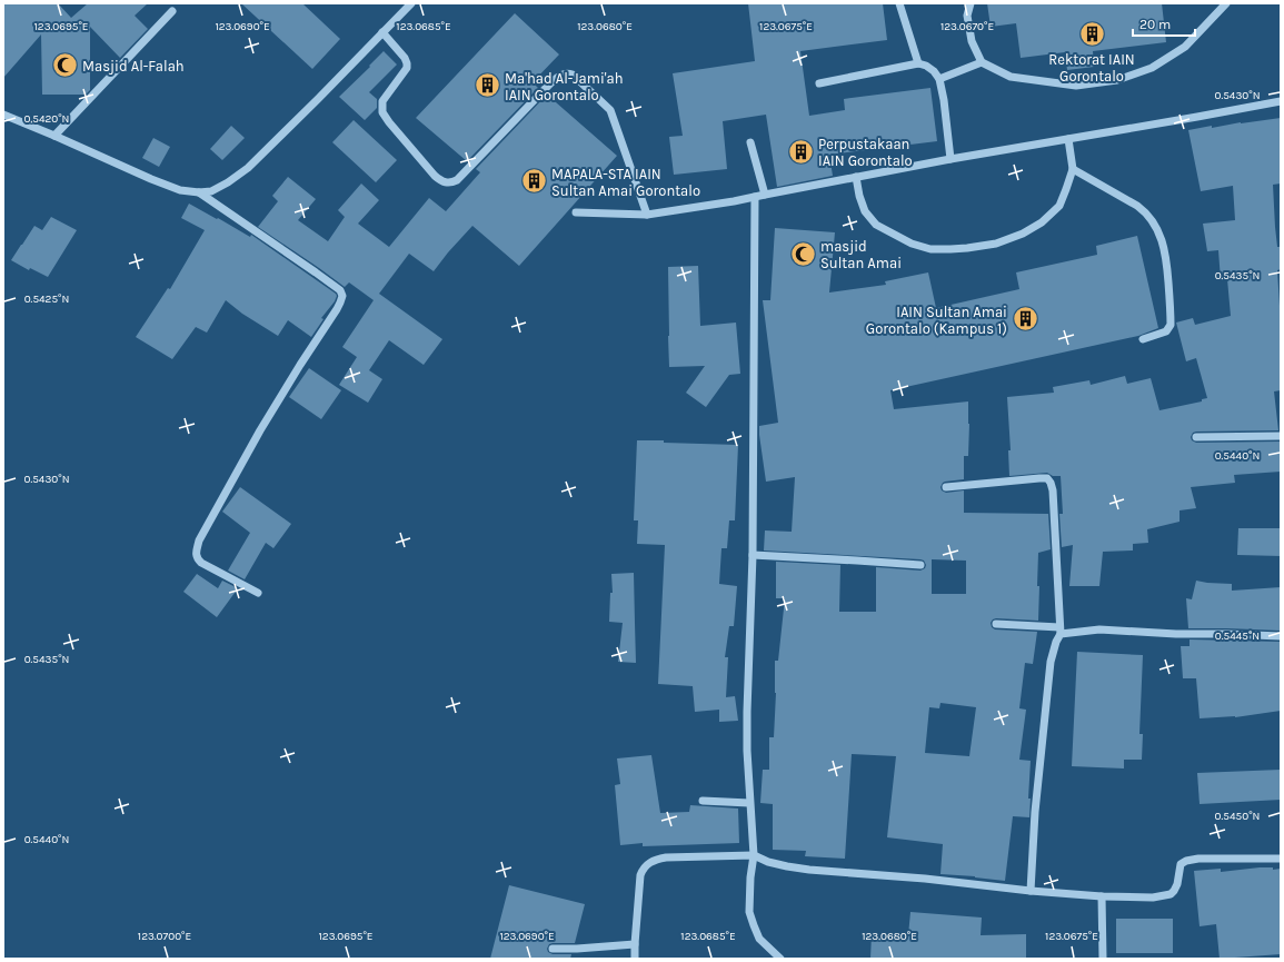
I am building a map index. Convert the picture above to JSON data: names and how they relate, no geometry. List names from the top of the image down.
{
  "places": {
    "building": [
      "Rektorat IAIN Gorontalo",
      "Ma'had Al-Jami'ah IAIN Gorontalo",
      "Perpustakaan IAIN Gorontalo",
      "MAPALA-STA IAIN Sultan Amai Gorontalo",
      "IAIN Sultan Amai Gorontalo (Kampus 1)"
    ],
    "mosque": ["Masjid Al-Falah", "masjid Sultan Amai"]
  },
  "scale_bar": "20 m",
  "coordinates": [
    "123.0695°E",
    "123.0690°E",
    "123.0685°E",
    "123.0680°E",
    "123.0675°E",
    "123.0670°E",
    "0.5430°N",
    "0.5420°N",
    "0.5435°N",
    "0.5425°N",
    "0.5440°N",
    "0.5445°N",
    "0.5450°N",
    "123.0700°E"
  ]
}
